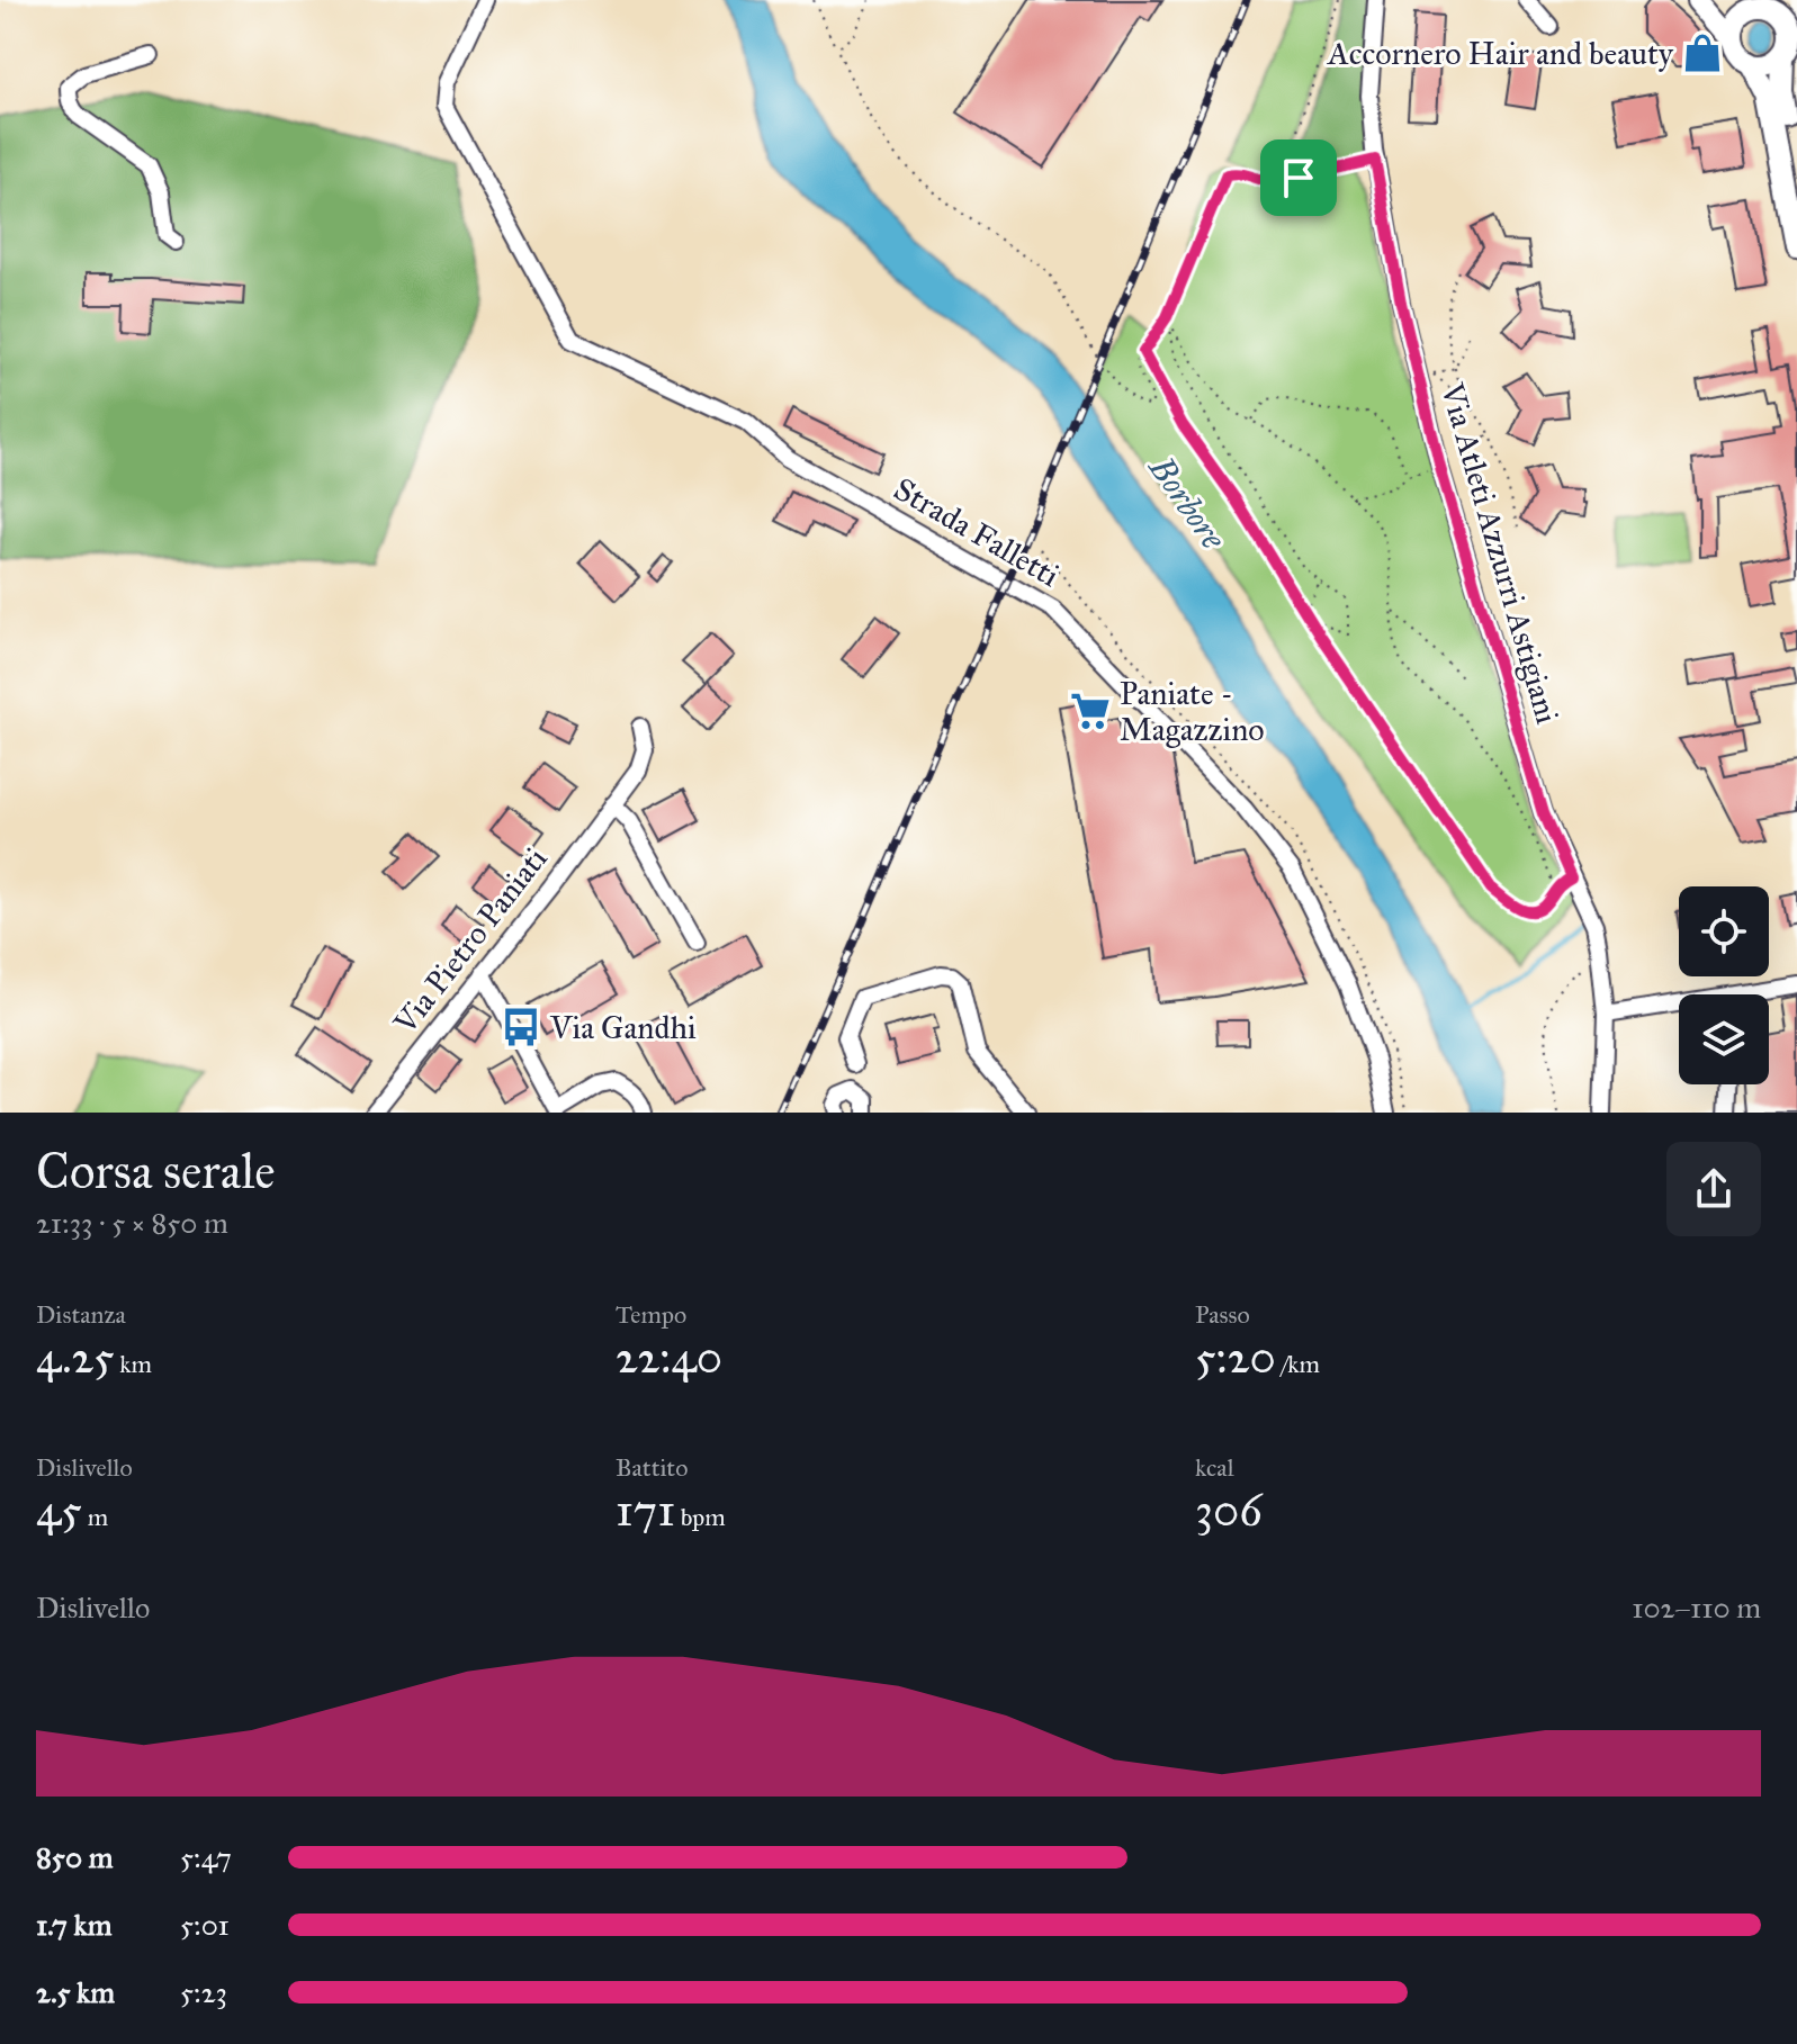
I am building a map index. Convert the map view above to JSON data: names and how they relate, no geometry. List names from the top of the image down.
{
  "streets": {
    "street": ["Strada Falletti", "Via Atleti Azzurri Astigiani", "Via Pietro Paniati"]
  },
  "water": ["Borbore"],
  "places": {
    "shop": ["Accornero Hair and beauty"],
    "supermarket": ["Paniate - Magazzino"],
    "bus stop": ["Via Gandhi"]
  },
  "page": {
    "heading": ["Corsa serale", "21:33 · 5 × 850 m"],
    "stats": [
      ["Distanza", "4.25 km"],
      ["Tempo", "22:40"],
      ["Passo", "5:20 /km"],
      ["Dislivello", "45 m"],
      ["Battito", "171 bpm"],
      ["kcal", "306"]
    ],
    "chart": ["Dislivello", "102–110 m"],
    "list": [
      {
        "name": "850 m",
        "note": "5:47"
      },
      {
        "name": "1.7 km",
        "note": "5:01"
      },
      {
        "name": "2.5 km",
        "note": "5:23"
      }
    ]
  }
}
